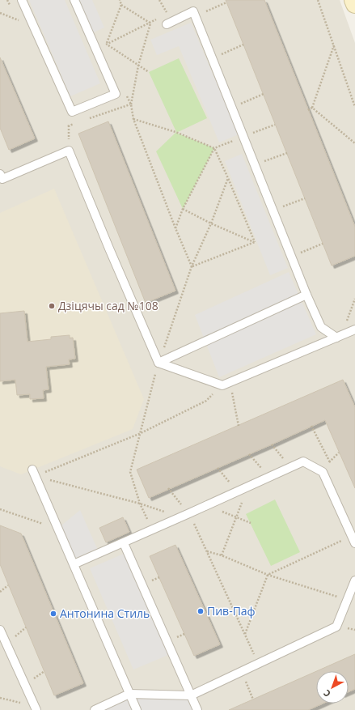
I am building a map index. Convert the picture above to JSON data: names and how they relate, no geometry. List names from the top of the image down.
{
  "places": ["Дзіцячы сад №108", "Пив-Паф", "Антонина Стиль"],
  "north": "bottom left"
}
